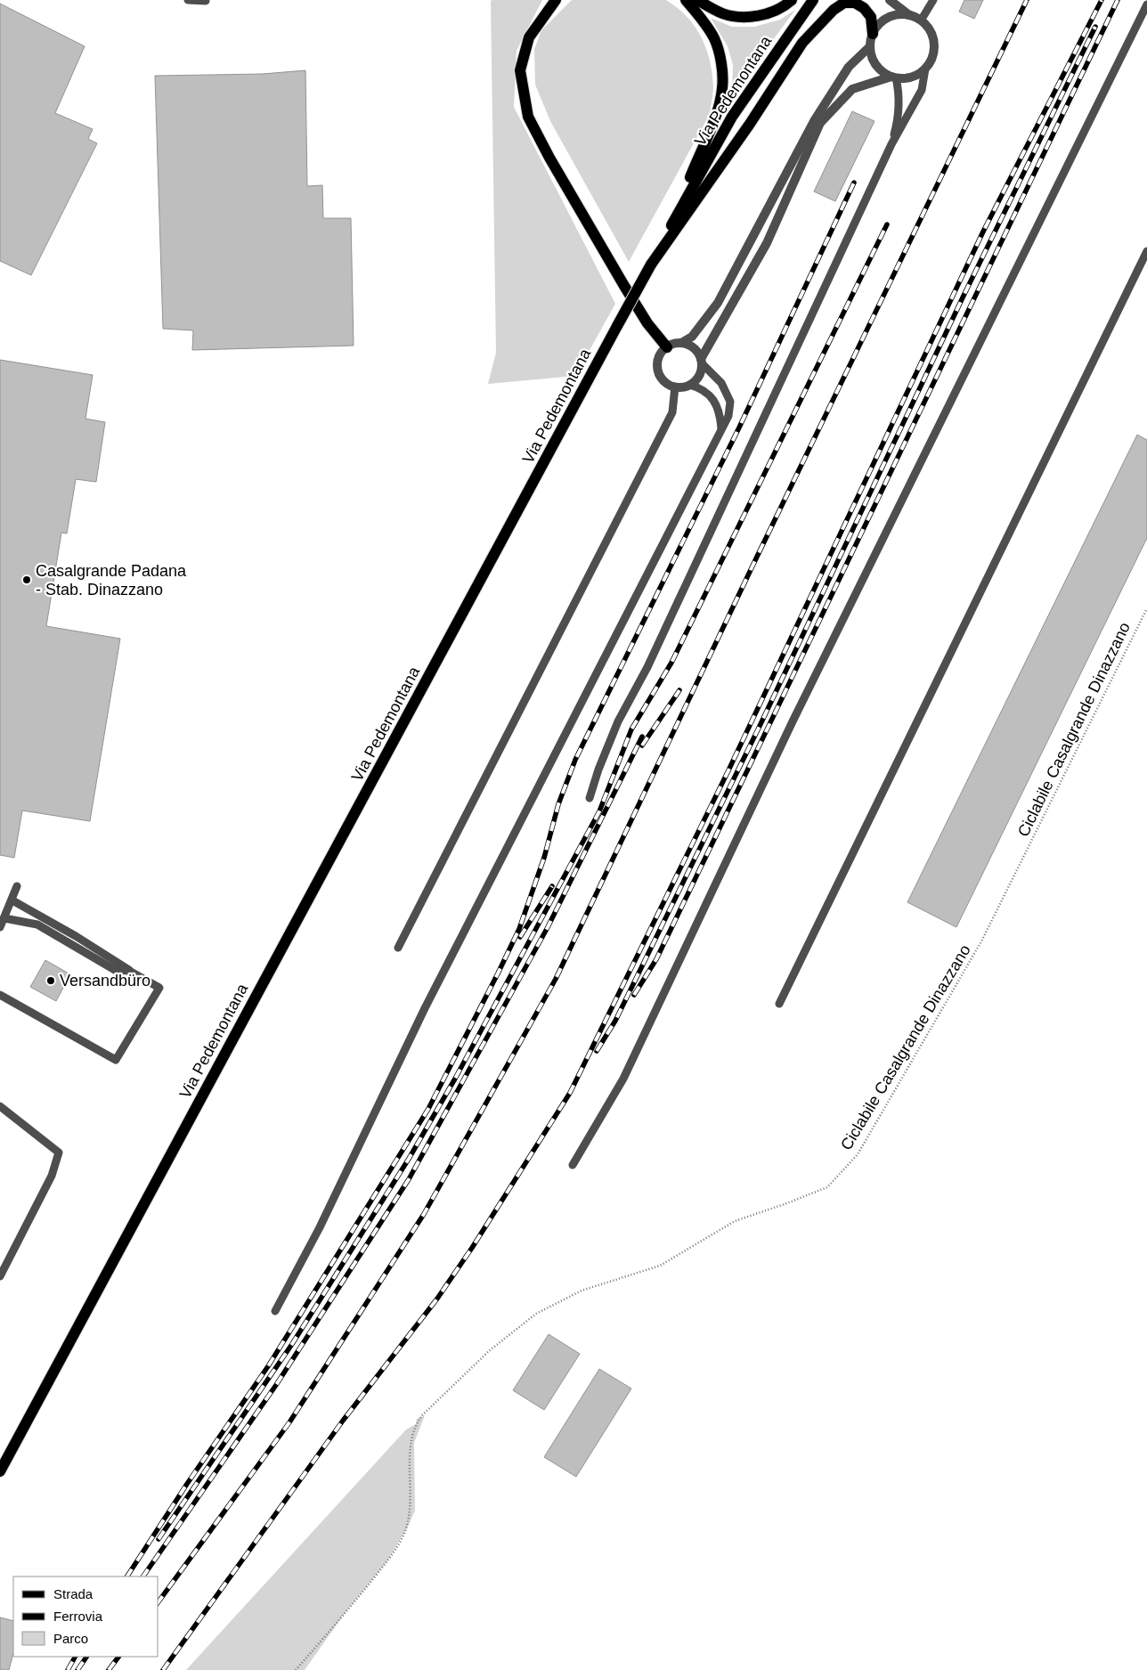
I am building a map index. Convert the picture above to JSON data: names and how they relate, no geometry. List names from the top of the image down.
{
  "streets": {
    "main road": ["Via Pedemontana"],
    "path": ["Ciclabile Casalgrande Dinazzano"]
  },
  "places": ["Casalgrande Padana - Stab. Dinazzano", "Versandbüro"],
  "legend": ["Strada", "Ferrovia", "Parco"]
}
